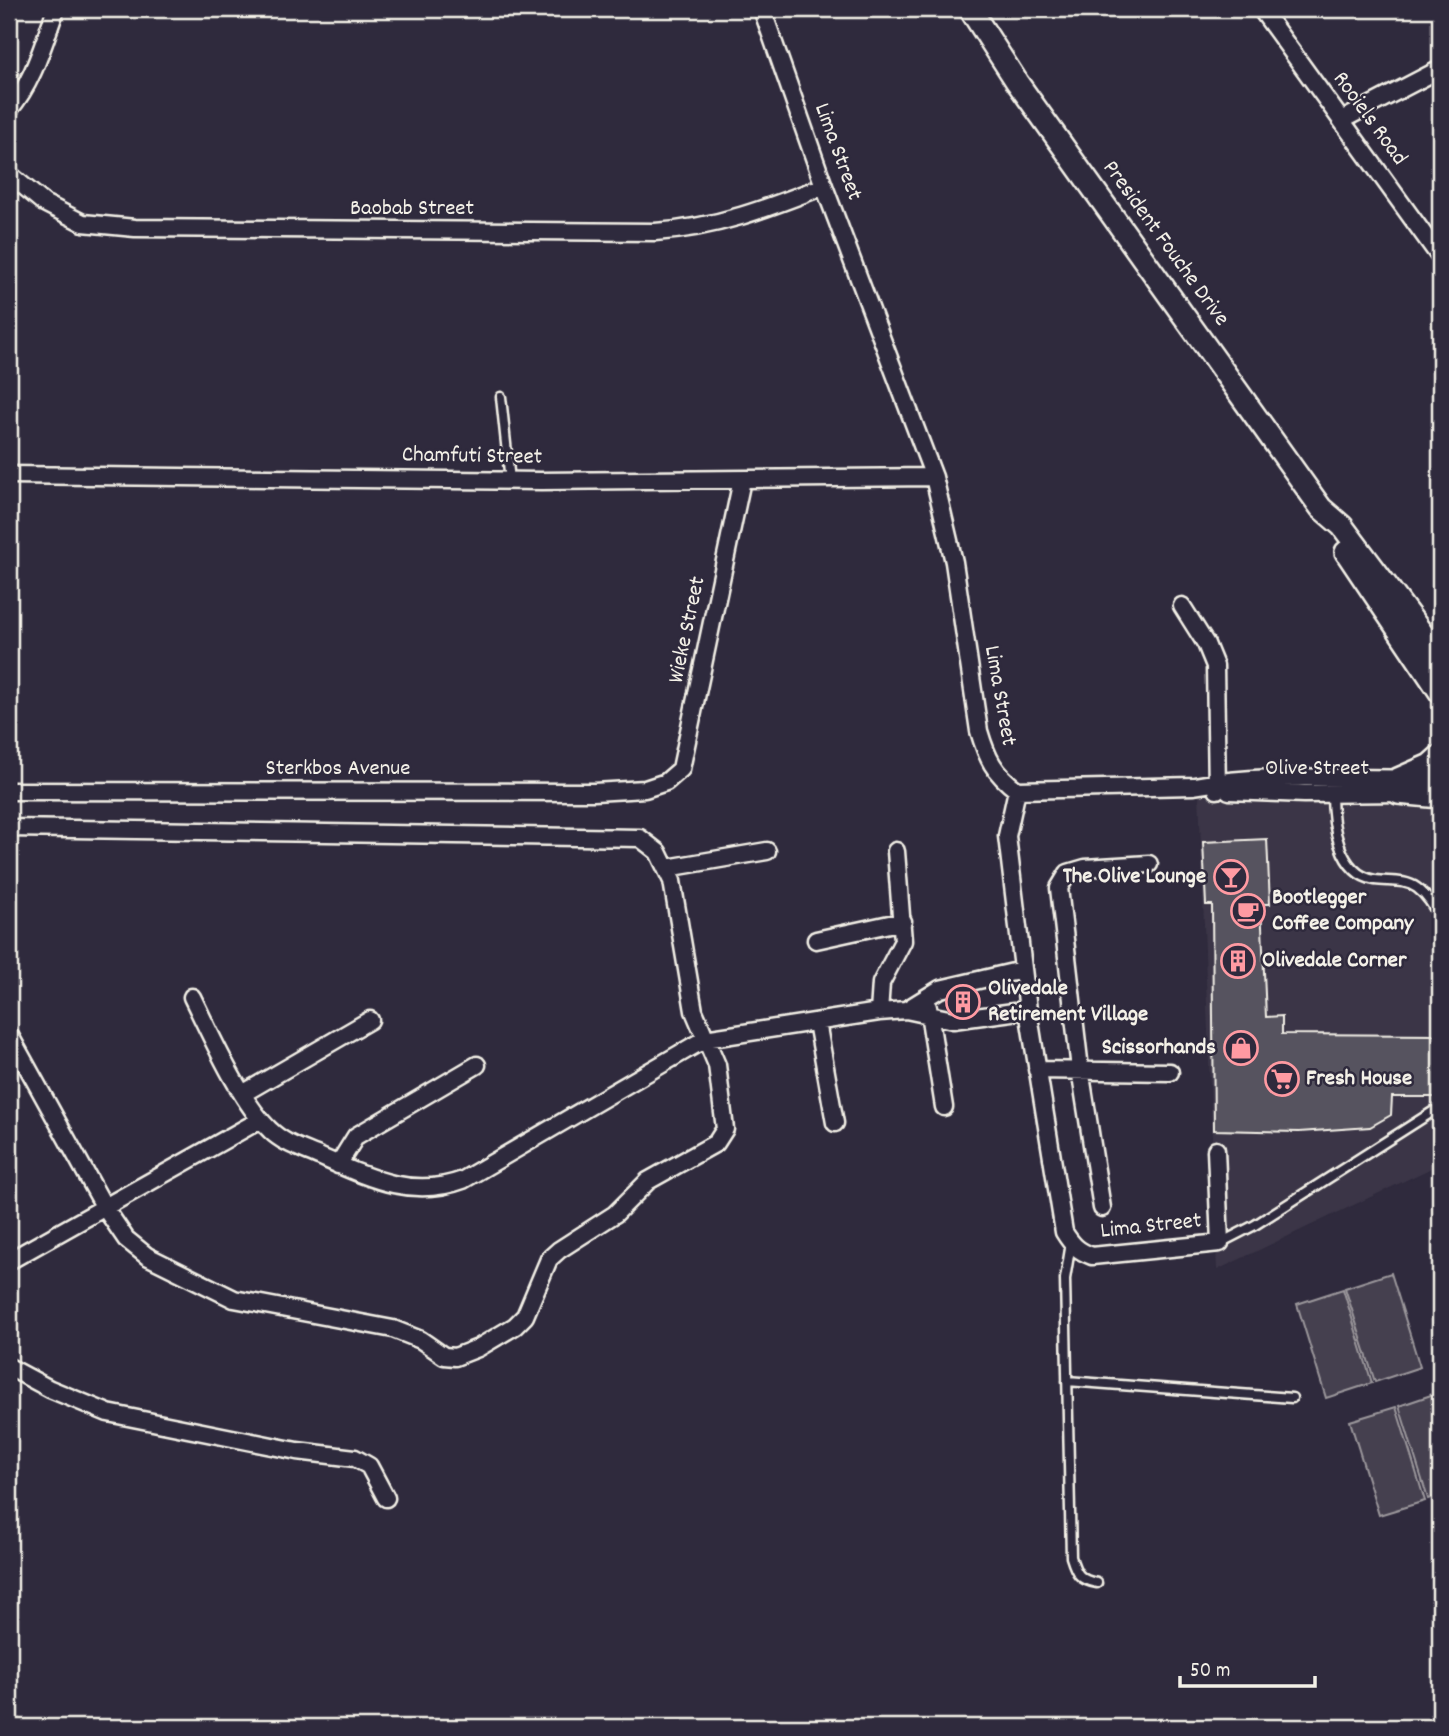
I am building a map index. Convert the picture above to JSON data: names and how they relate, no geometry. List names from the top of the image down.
{
  "streets": {
    "street": [
      "Rooiels Road",
      "Lima Street",
      "Baobab Street",
      "President Fouche Drive",
      "Chamfuti Street",
      "Wieke Street",
      "Sterkbos Avenue",
      "Olive Street"
    ]
  },
  "crossings": [
    ["Lima Street", "Baobab Street"],
    ["Lima Street", "Chamfuti Street"],
    ["Lima Street", "Olive Street"],
    ["Chamfuti Street", "Wieke Street"],
    ["Wieke Street", "Sterkbos Avenue"]
  ],
  "places": {
    "bar": ["The Olive Lounge"],
    "cafe": ["Bootlegger Coffee Company"],
    "building": ["Olivedale Corner", "Olivedale Retirement Village"],
    "shop": ["Scissorhands"],
    "supermarket": ["Fresh House"]
  },
  "scale_bar": "50 m"
}
